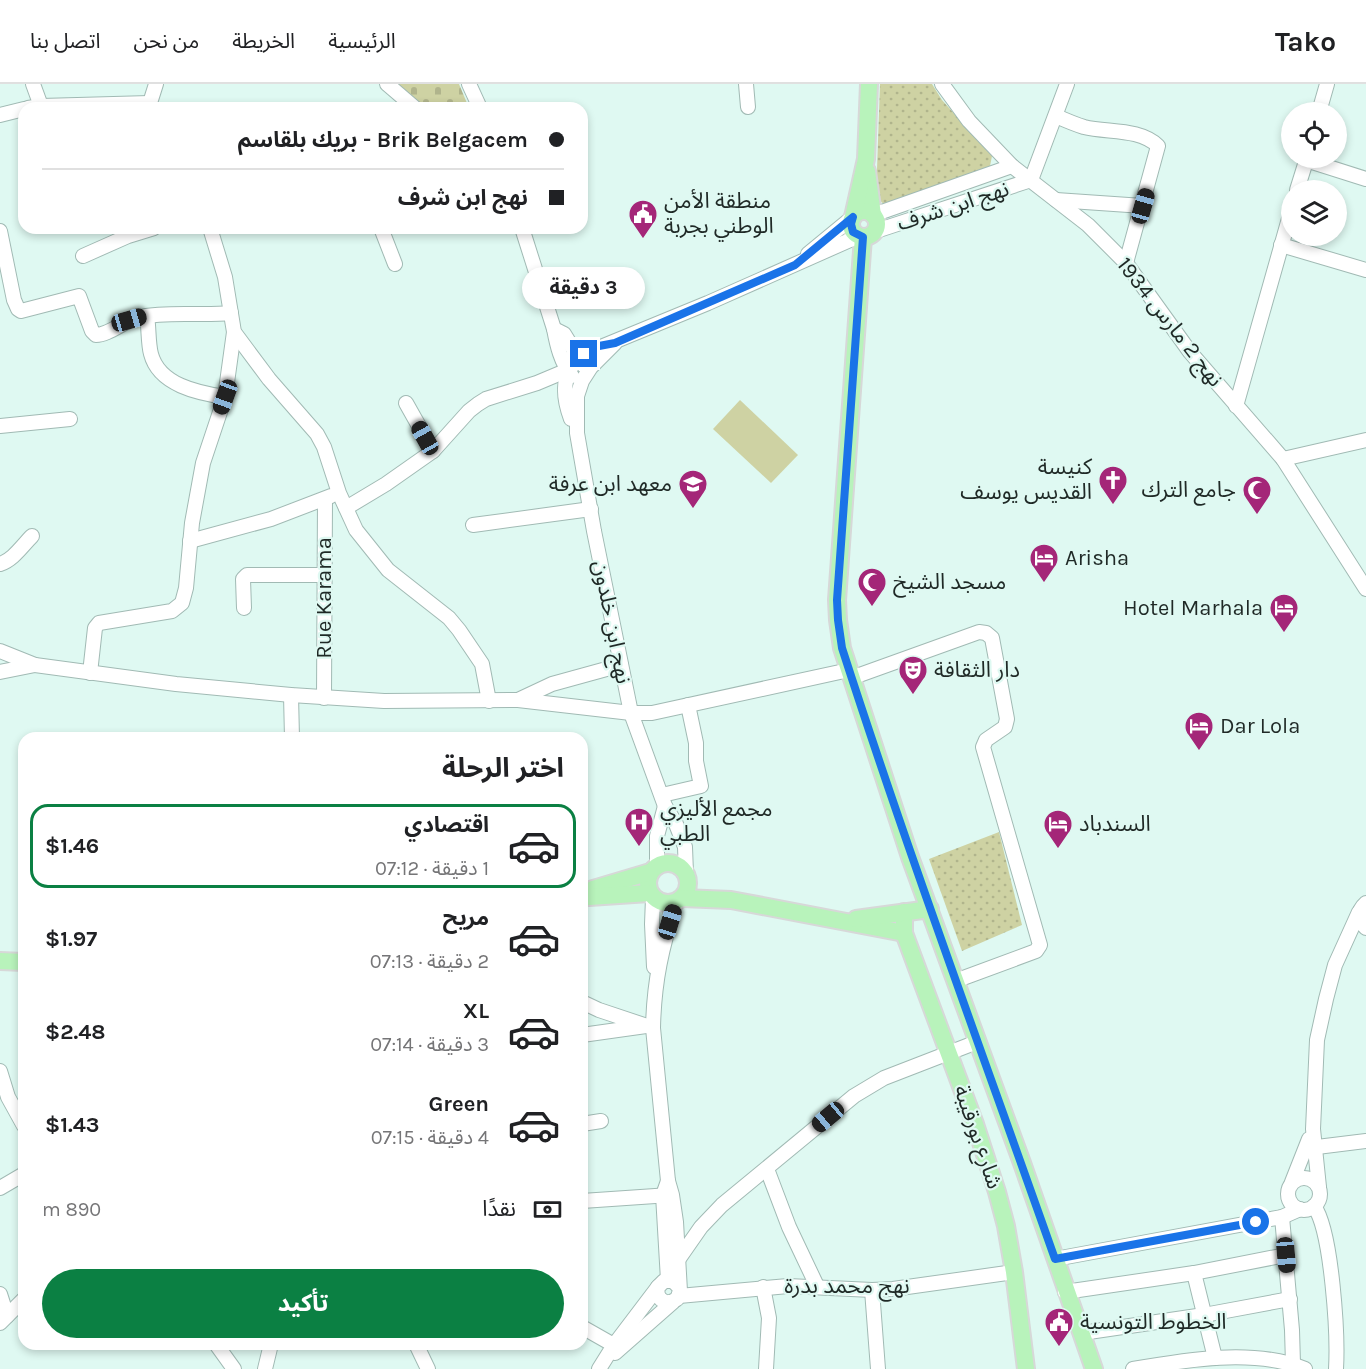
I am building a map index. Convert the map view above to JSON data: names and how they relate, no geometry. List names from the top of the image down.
{
  "streets": {
    "main road": ["شارع بورقيبة"],
    "street": [
      "نهج ابن شرف",
      "نهج 2 مارس 1934",
      "Rue Karama",
      "نهج ابن خلدون",
      "نهج محمد بدرة"
    ]
  },
  "crossings": [
    ["نهج ابن شرف", "نهج 2 مارس 1934"],
    ["نهج ابن شرف", "نهج ابن خلدون"],
    ["نهج ابن شرف", "شارع بورقيبة"],
    ["شارع بورقيبة", "نهج محمد بدرة"]
  ],
  "places": {
    "public building": ["منطقة الأمن الوطني بجربة", "الخطوط التونسية"],
    "church": ["كنيسة القديس يوسف"],
    "school or university": ["معهد ابن عرفة"],
    "mosque": ["جامع الترك", "مسجد الشيخ"],
    "hotel": [
      "Arisha",
      "Hotel Marhala",
      "Dar Lola",
      "السندباد"
    ],
    "theatre": ["دار الثقافة"],
    "hospital": ["مجمع الأليزي الطبي"]
  },
  "page": {
    "header": "Tako",
    "nav": [
      "الرئيسية",
      "الخريطة",
      "من نحن",
      "اتصل بنا"
    ],
    "banner": ["Brik Belgacem - بريك بلقاسم", "نهج ابن شرف"],
    "bubble": "3 دقيقة",
    "heading": "اختر الرحلة",
    "list": [
      {
        "name": "اقتصادي",
        "note": "1 دقيقة · 07:12",
        "value": "$1.46"
      },
      {
        "name": "مريح",
        "note": "2 دقيقة · 07:13",
        "value": "$1.97"
      },
      {
        "name": "XL",
        "note": "3 دقيقة · 07:14",
        "value": "$2.48"
      },
      {
        "name": "Green",
        "note": "4 دقيقة · 07:15",
        "value": "$1.43"
      }
    ],
    "pay": ["نقدًا", "890 m"],
    "buttons": "تأكيد"
  }
}
